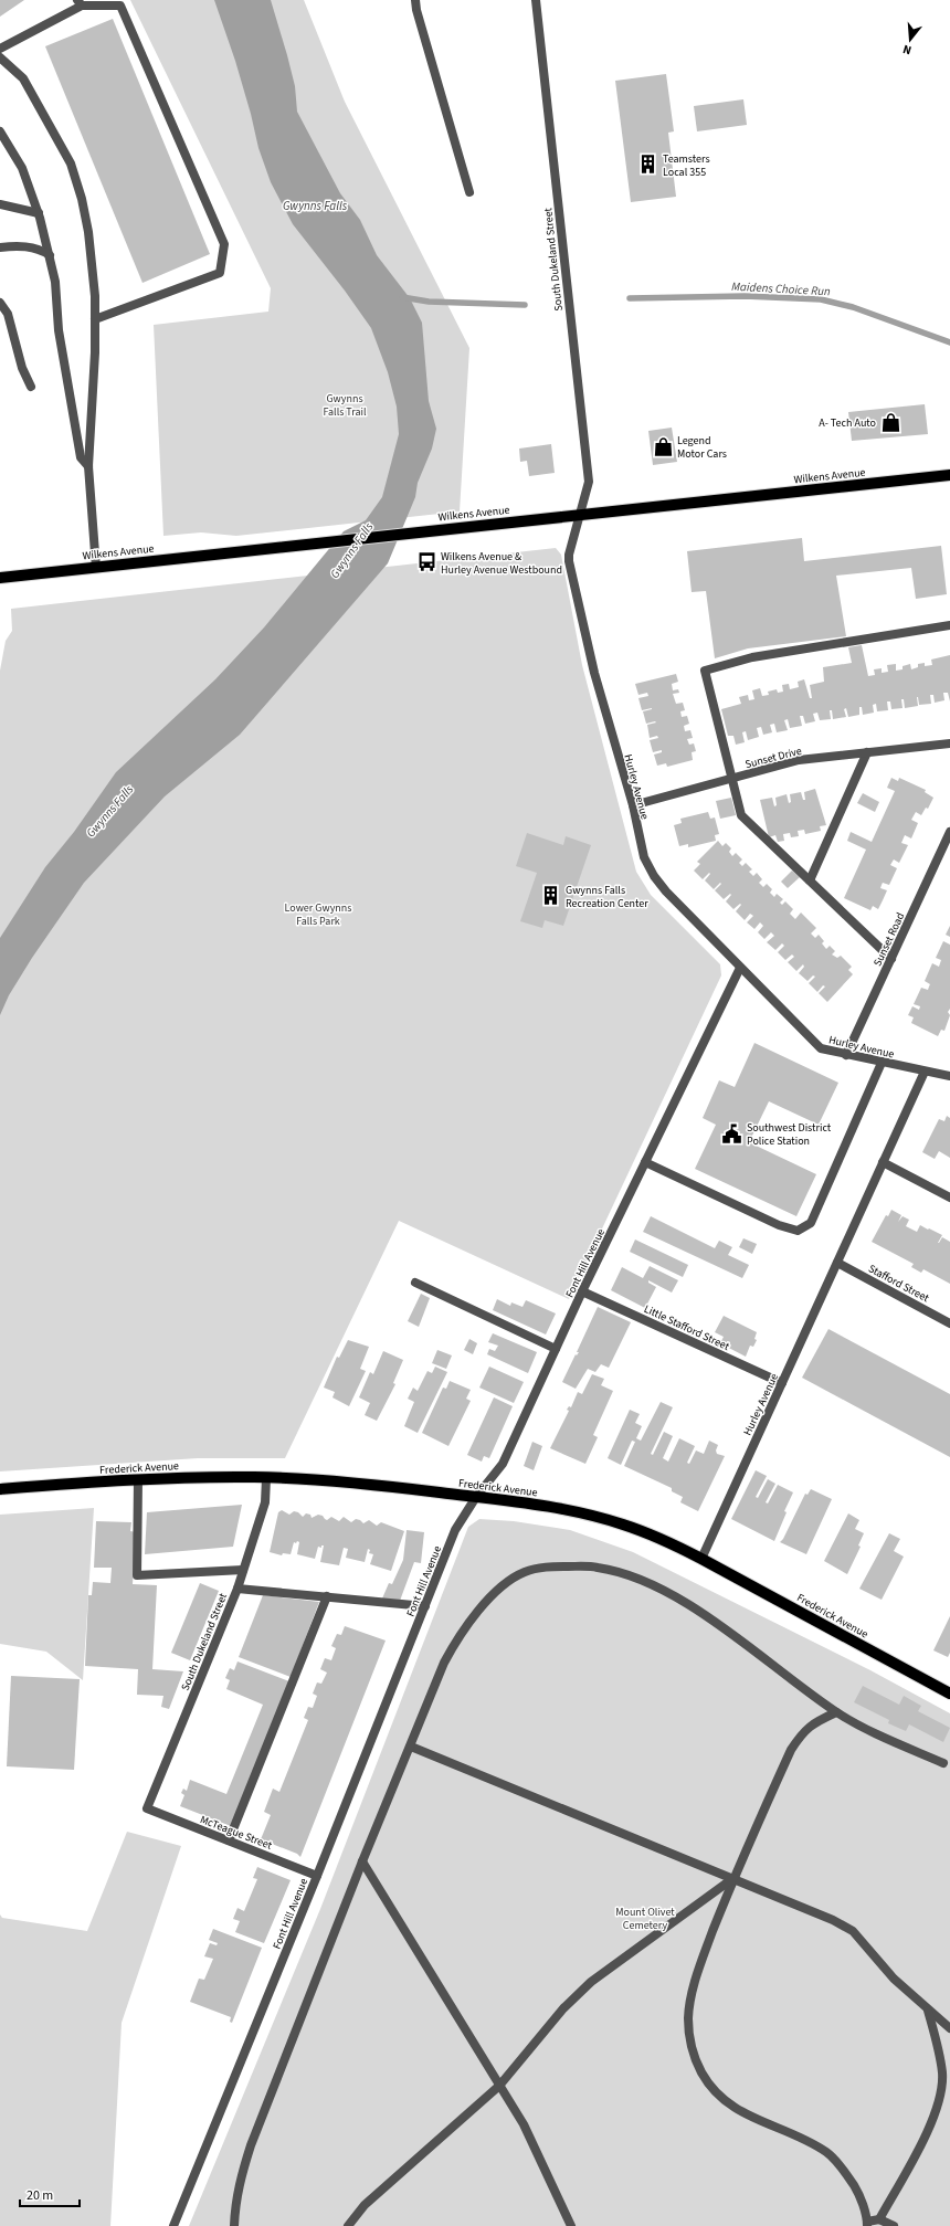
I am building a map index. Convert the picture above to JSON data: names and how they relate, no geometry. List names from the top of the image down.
{
  "streets": {
    "main road": ["Wilkens Avenue", "Frederick Avenue"],
    "street": [
      "South Dukeland Street",
      "Sunset Drive",
      "Hurley Avenue",
      "Sunset Road",
      "Font Hill Avenue",
      "Stafford Street",
      "Little Stafford Street",
      "McTeague Street"
    ]
  },
  "crossings": [
    ["South Dukeland Street", "Wilkens Avenue"],
    ["South Dukeland Street", "Hurley Avenue"],
    ["South Dukeland Street", "Frederick Avenue"],
    ["South Dukeland Street", "McTeague Street"],
    ["Wilkens Avenue", "Hurley Avenue"],
    ["Sunset Drive", "Hurley Avenue"],
    ["Hurley Avenue", "Sunset Road"],
    ["Hurley Avenue", "Font Hill Avenue"],
    ["Hurley Avenue", "Stafford Street"],
    ["Hurley Avenue", "Little Stafford Street"],
    ["Hurley Avenue", "Frederick Avenue"],
    ["Font Hill Avenue", "Little Stafford Street"],
    ["Font Hill Avenue", "Frederick Avenue"],
    ["Font Hill Avenue", "McTeague Street"]
  ],
  "water": ["Gwynns Falls", "Maidens Choice Run"],
  "parks": ["Gwynns Falls Trail", "Lower Gwynns Falls Park", "Mount Olivet Cemetery"],
  "places": {
    "building": ["Teamsters Local 355", "Gwynns Falls Recreation Center"],
    "shop": ["A- Tech Auto", "Legend Motor Cars"],
    "bus stop": ["Wilkens Avenue & Hurley Avenue Westbound"],
    "public building": ["Southwest District Police Station"]
  },
  "scale_bar": "20 m",
  "north": "bottom"
}
